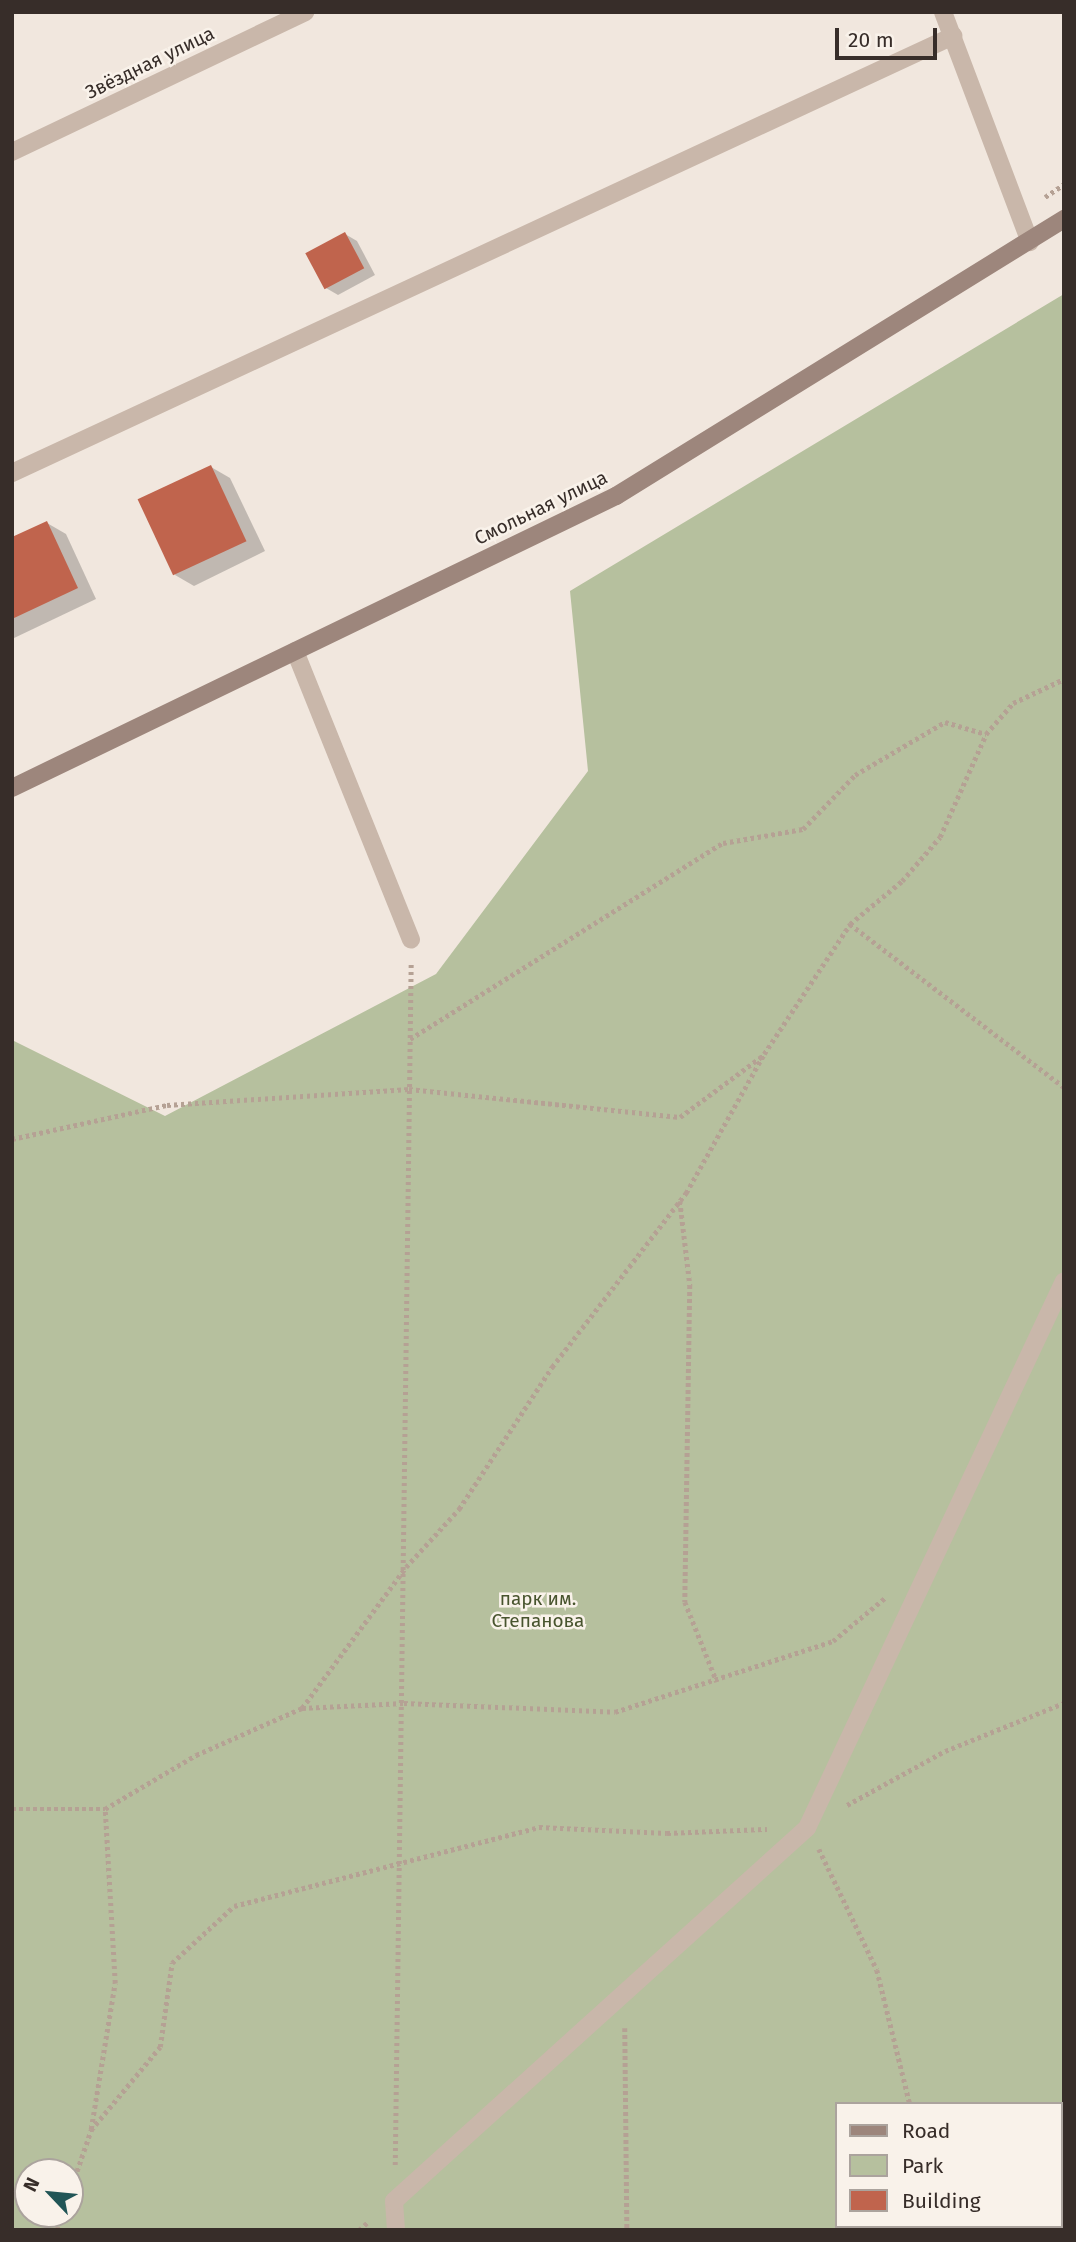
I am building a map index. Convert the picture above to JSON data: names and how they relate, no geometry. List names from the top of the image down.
{
  "streets": {
    "main road": ["Смольная улица"],
    "street": ["Звёздная улица"]
  },
  "parks": ["парк им. Степанова"],
  "legend": ["Road", "Park", "Building"],
  "scale_bar": "20 m",
  "north": "top left"
}
